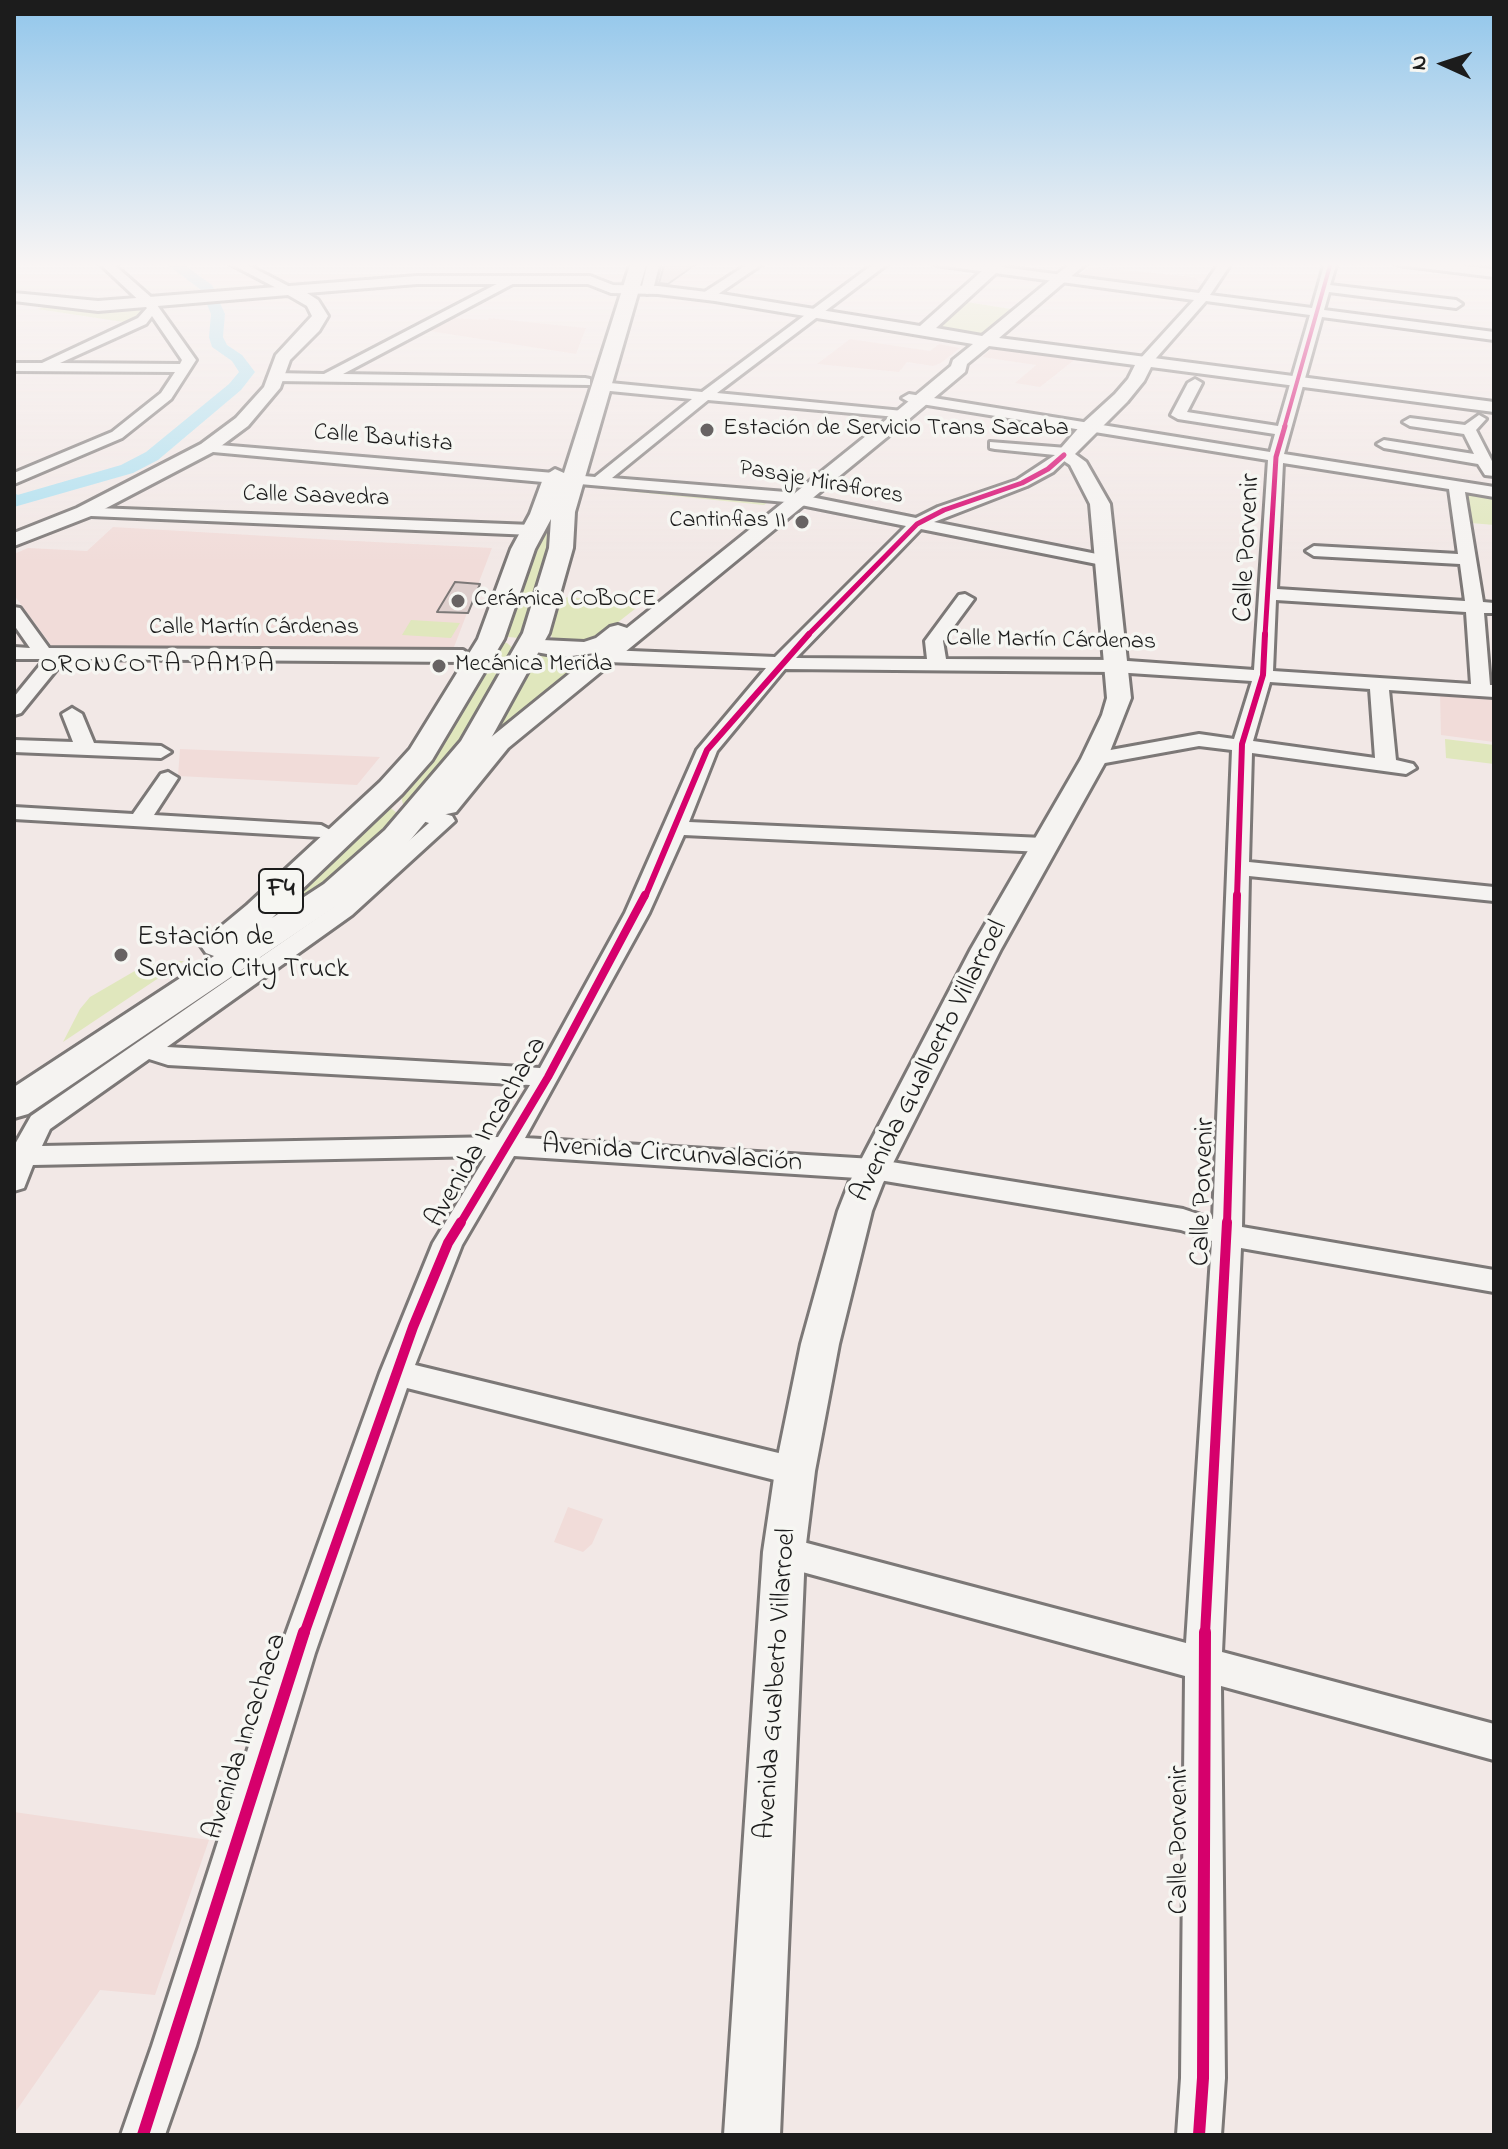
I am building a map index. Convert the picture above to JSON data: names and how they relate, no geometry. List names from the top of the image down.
{
  "streets": {
    "highway": ["F4"],
    "main road": ["Avenida Gualberto Villarroel"],
    "street": [
      "Calle Bautista",
      "Pasaje Miraflores",
      "Calle Saavedra",
      "Calle Porvenir",
      "Calle Martín Cárdenas",
      "Avenida Incachaca",
      "Avenida Circunvalación"
    ]
  },
  "crossings": [
    ["Calle Bautista", "Pasaje Miraflores"],
    ["Calle Bautista", "F4"],
    ["Pasaje Miraflores", "F4"],
    ["Pasaje Miraflores", "Avenida Gualberto Villarroel"],
    ["Pasaje Miraflores", "Avenida Incachaca"],
    ["Calle Saavedra", "F4"],
    ["Calle Porvenir", "Calle Martín Cárdenas"],
    ["Calle Porvenir", "Avenida Circunvalación"],
    ["Calle Martín Cárdenas", "F4"],
    ["Calle Martín Cárdenas", "Avenida Gualberto Villarroel"],
    ["Calle Martín Cárdenas", "Avenida Incachaca"],
    ["Avenida Gualberto Villarroel", "Avenida Incachaca"],
    ["Avenida Gualberto Villarroel", "Avenida Circunvalación"],
    ["Avenida Incachaca", "Avenida Circunvalación"]
  ],
  "districts": ["ORONCOTA PAMPA"],
  "places": [
    "Estación de Servicio Trans Sacaba",
    "Cantinflas II",
    "Cerámica COBOCE",
    "Mecánica Merida",
    "Estación de Servicio City Truck"
  ],
  "north": "left"
}
